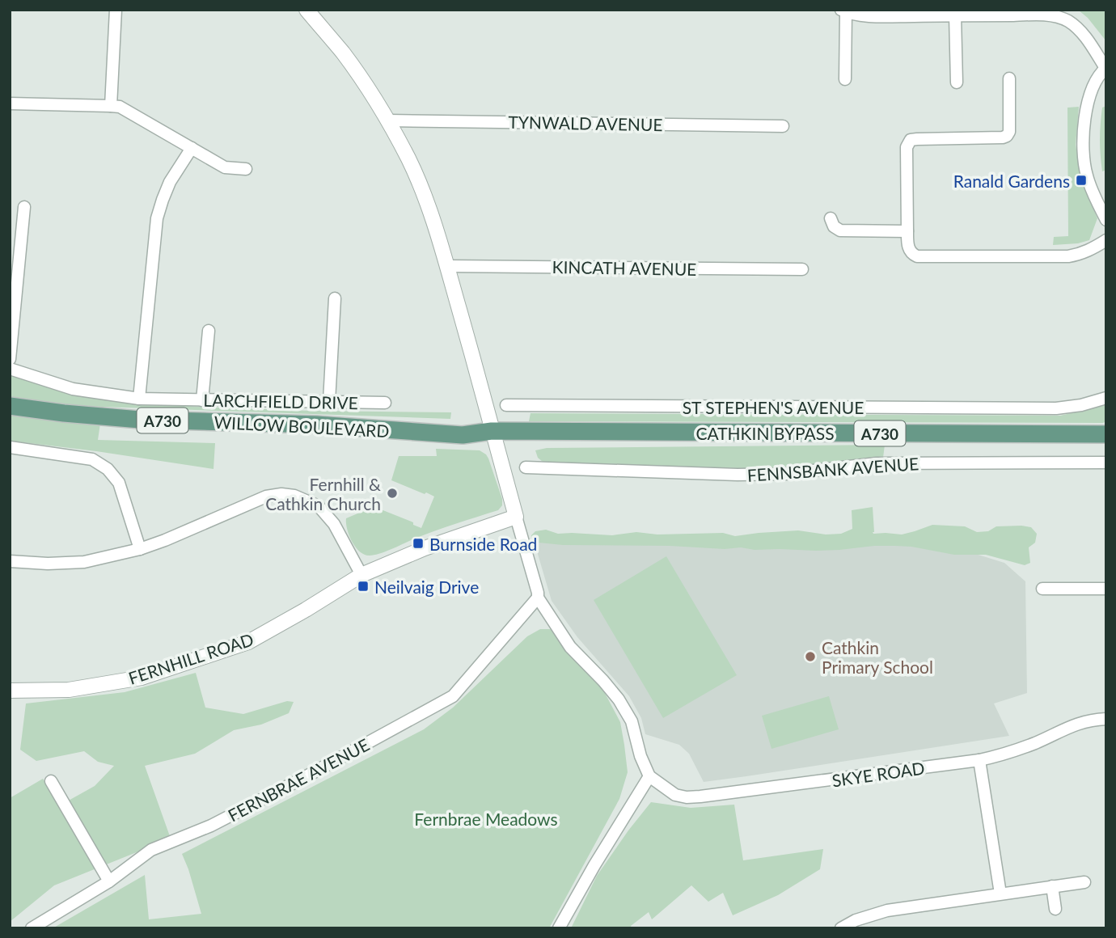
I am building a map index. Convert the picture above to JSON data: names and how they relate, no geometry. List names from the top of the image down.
{
  "streets": {
    "main road": ["A730", "WILLOW BOULEVARD", "CATHKIN BYPASS"],
    "street": [
      "TYNWALD AVENUE",
      "KINCATH AVENUE",
      "LARCHFIELD DRIVE",
      "ST STEPHEN'S AVENUE",
      "FENNSBANK AVENUE",
      "FERNHILL ROAD",
      "SKYE ROAD",
      "FERNBRAE AVENUE"
    ]
  },
  "crossings": [
    ["WILLOW BOULEVARD", "CATHKIN BYPASS"]
  ],
  "parks": ["Fernbrae Meadows"],
  "places": {
    "transit": ["Ranald Gardens", "Burnside Road", "Neilvaig Drive"],
    "other": ["Fernhill & Cathkin Church", "Cathkin Primary School"]
  }
}
